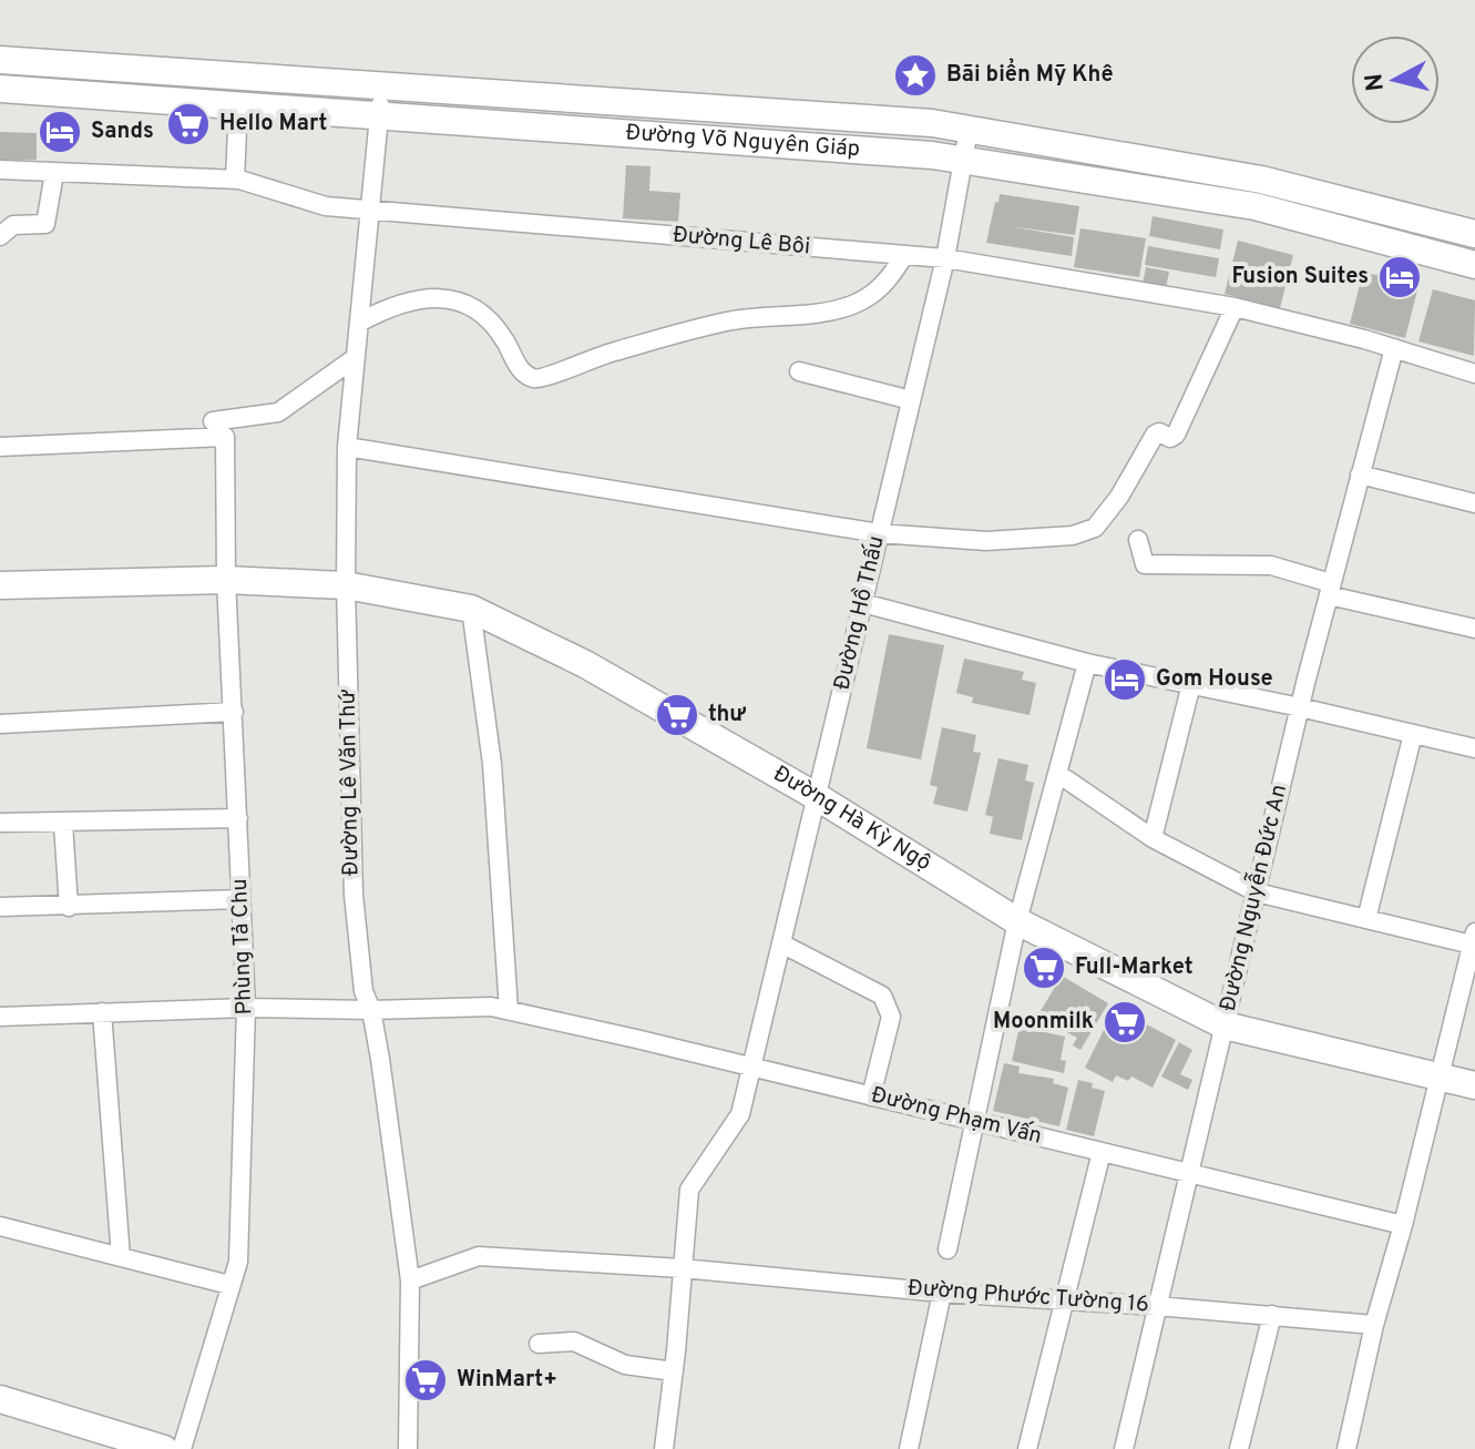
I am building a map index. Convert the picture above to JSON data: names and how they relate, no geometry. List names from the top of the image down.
{
  "streets": {
    "main road": ["Đường Võ Nguyên Giáp", "Đường Hà Kỳ Ngộ"],
    "street": [
      "Đường Lê Bôi",
      "Đường Hồ Thấu",
      "Đường Lê Văn Thứ",
      "Đường Nguyễn Đức An",
      "Phùng Tả Chu",
      "Đường Phạm Vấn",
      "Đường Phước Tường 16"
    ]
  },
  "crossings": [
    ["Đường Võ Nguyên Giáp", "Đường Hồ Thấu"],
    ["Đường Võ Nguyên Giáp", "Đường Lê Văn Thứ"],
    ["Đường Lê Bôi", "Đường Hồ Thấu"],
    ["Đường Lê Bôi", "Đường Lê Văn Thứ"],
    ["Đường Lê Bôi", "Đường Nguyễn Đức An"],
    ["Đường Hồ Thấu", "Đường Hà Kỳ Ngộ"],
    ["Đường Hồ Thấu", "Đường Phạm Vấn"],
    ["Đường Hồ Thấu", "Đường Phước Tường 16"],
    ["Đường Lê Văn Thứ", "Đường Hà Kỳ Ngộ"],
    ["Đường Lê Văn Thứ", "Đường Phạm Vấn"],
    ["Đường Lê Văn Thứ", "Đường Phước Tường 16"],
    ["Đường Hà Kỳ Ngộ", "Đường Nguyễn Đức An"],
    ["Đường Hà Kỳ Ngộ", "Phùng Tả Chu"],
    ["Đường Nguyễn Đức An", "Đường Phạm Vấn"],
    ["Đường Nguyễn Đức An", "Đường Phước Tường 16"],
    ["Phùng Tả Chu", "Đường Phạm Vấn"]
  ],
  "places": {
    "place": ["Bãi biển Mỹ Khê"],
    "supermarket": [
      "Hello Mart",
      "thư",
      "Full-Market",
      "Moonmilk",
      "WinMart+"
    ],
    "hotel": ["Sands", "Fusion Suites", "Gom House"]
  },
  "north": "left"
}
